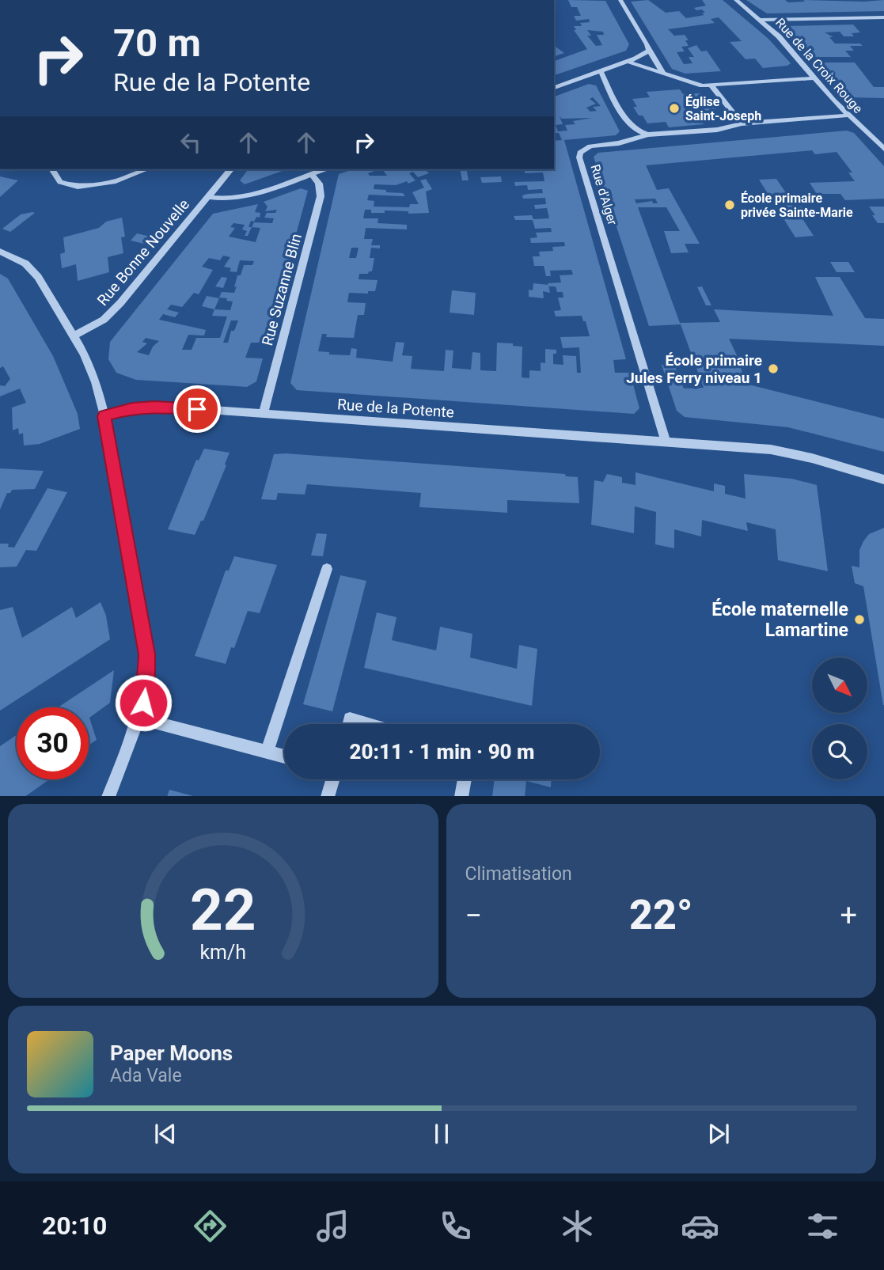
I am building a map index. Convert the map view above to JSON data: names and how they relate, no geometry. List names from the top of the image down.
{
  "streets": {
    "street": [
      "Rue de la Croix Rouge",
      "Rue d'Alger",
      "Rue Bonne Nouvelle",
      "Rue Suzanne Blin",
      "Rue de la Potente"
    ]
  },
  "crossings": [
    ["Rue de la Croix Rouge", "Rue d'Alger"],
    ["Rue d'Alger", "Rue de la Potente"],
    ["Rue Bonne Nouvelle", "Rue Suzanne Blin"],
    ["Rue Suzanne Blin", "Rue de la Potente"]
  ],
  "places": [
    "Église Saint-Joseph",
    "École primaire privée Sainte-Marie",
    "École primaire Jules Ferry niveau 1",
    "École maternelle Lamartine"
  ],
  "north": "bottom right",
  "page": {
    "turn": ["70 m", "Rue de la Potente"],
    "limit": "30",
    "trip": "20:11 · 1 min · 90 m",
    "tile": "Climatisation",
    "heat": ["−", "22°", "+"],
    "song": ["Paper Moons", "Ada Vale"],
    "tabs": "20:10",
    "gauge": ["22", "km/h"]
  }
}
